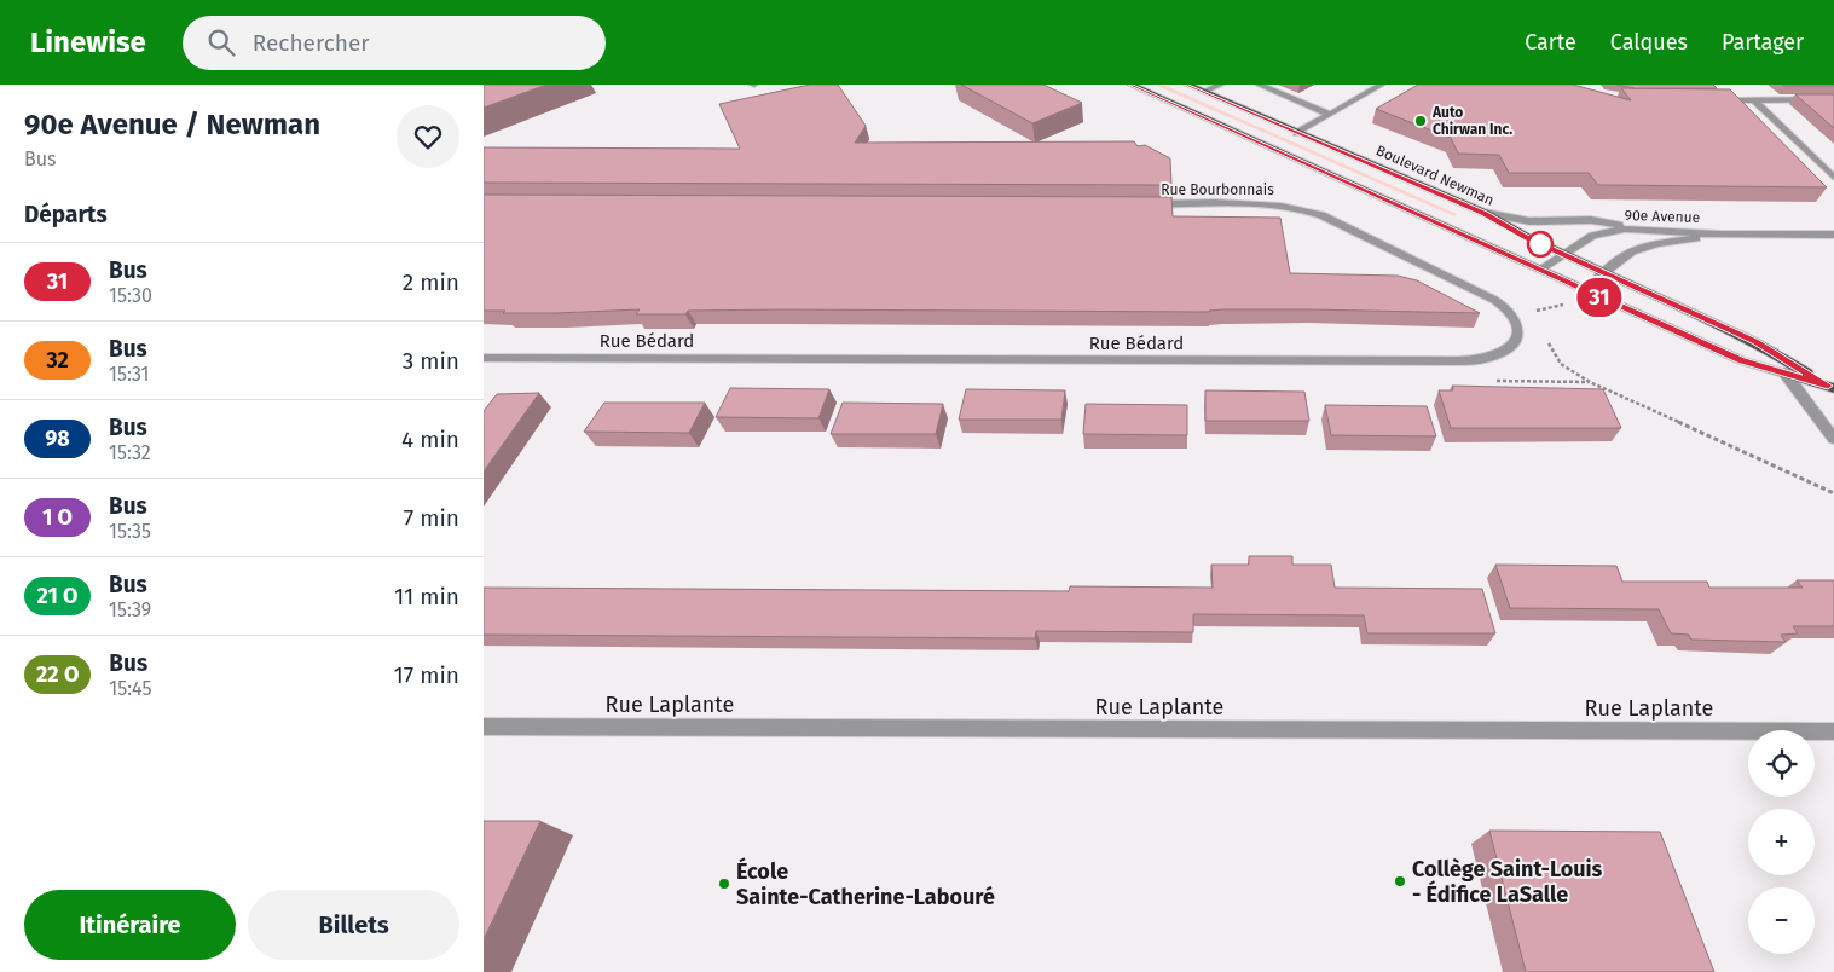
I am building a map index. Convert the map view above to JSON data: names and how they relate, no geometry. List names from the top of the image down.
{
  "streets": {
    "main road": ["Boulevard Newman"],
    "street": [
      "Rue Bourbonnais",
      "90e Avenue",
      "Rue Bédard",
      "Rue Laplante"
    ]
  },
  "crossings": [
    ["Boulevard Newman", "90e Avenue"],
    ["Rue Bourbonnais", "Rue Bédard"]
  ],
  "places": ["Auto Chirwan Inc.", "Collège Saint-Louis - Édifice LaSalle", "École Sainte-Catherine-Labouré"],
  "lines": ["bus line 31"],
  "page": {
    "header": "Linewise",
    "search": "Rechercher",
    "nav": ["Carte", "Calques", "Partager"],
    "heading": [
      ["90e Avenue / Newman", "Bus"],
      "Départs"
    ],
    "on_map": "31",
    "list": [
      {
        "mark": "31",
        "name": "Bus",
        "note": "15:30",
        "value": "2 min"
      },
      {
        "mark": "32",
        "name": "Bus",
        "note": "15:31",
        "value": "3 min"
      },
      {
        "mark": "98",
        "name": "Bus",
        "note": "15:32",
        "value": "4 min"
      },
      {
        "mark": "1 O",
        "name": "Bus",
        "note": "15:35",
        "value": "7 min"
      },
      {
        "mark": "21 O",
        "name": "Bus",
        "note": "15:39",
        "value": "11 min"
      },
      {
        "mark": "22 O",
        "name": "Bus",
        "note": "15:45",
        "value": "17 min"
      }
    ],
    "map_buttons": ["+", "−"],
    "buttons": ["Itinéraire", "Billets"]
  }
}
